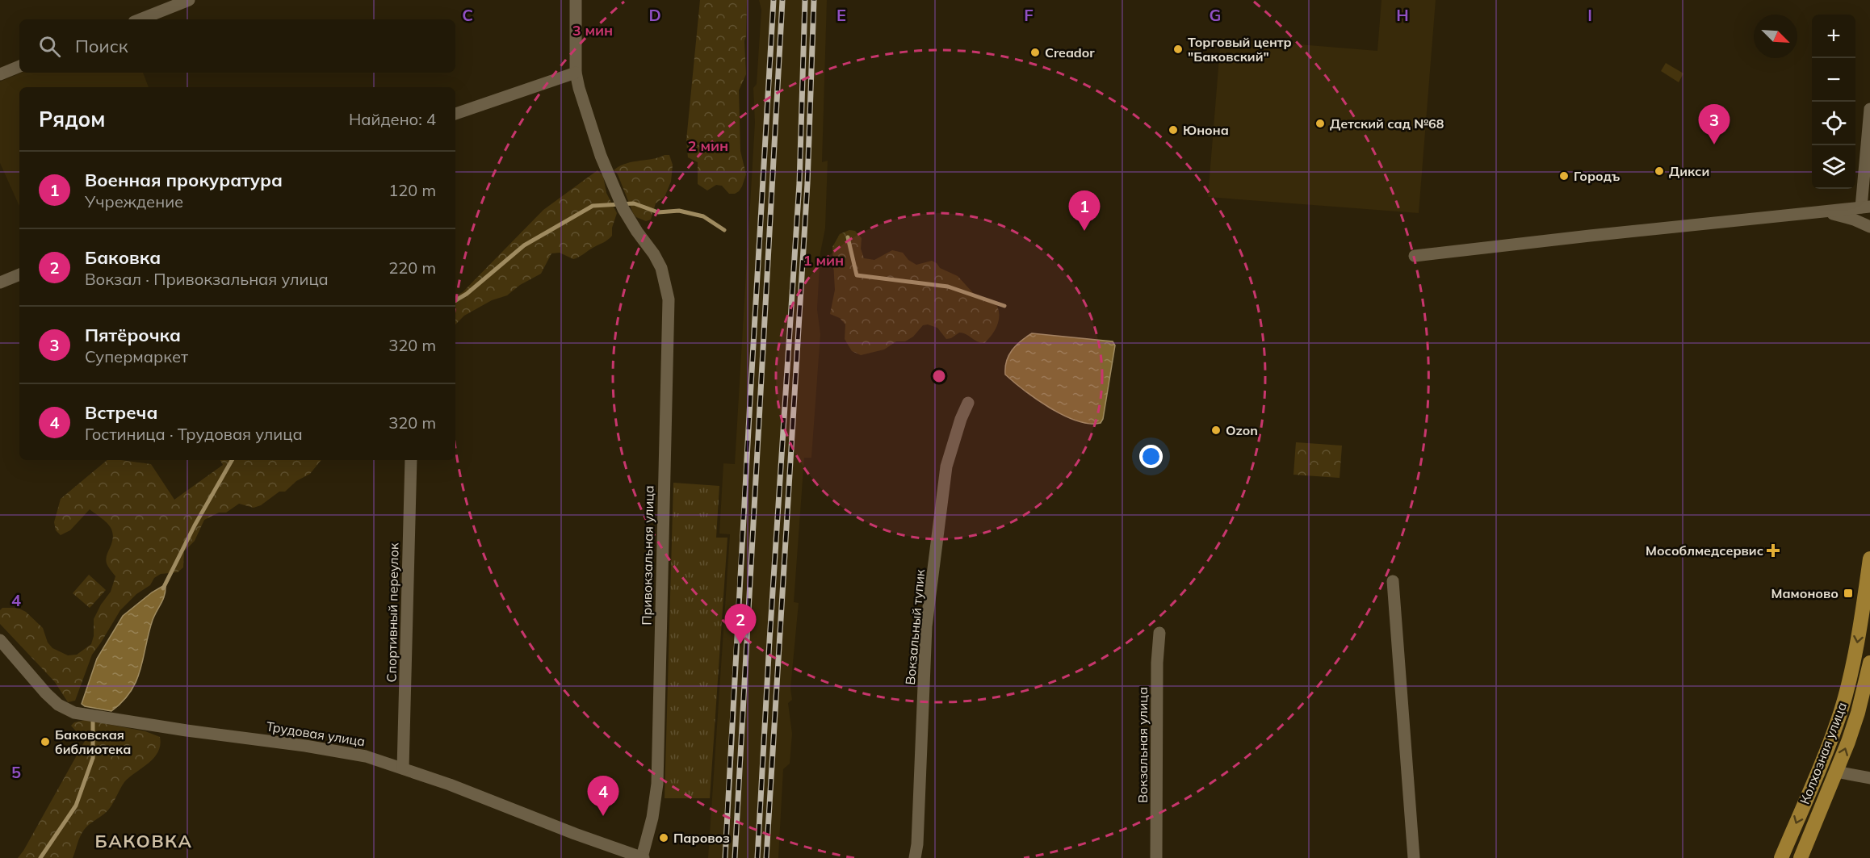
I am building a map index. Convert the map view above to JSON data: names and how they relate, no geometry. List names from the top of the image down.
{
  "streets": {
    "main road": ["Колхозная улица"],
    "street": [
      "Привокзальная улица",
      "Спортивный переулок",
      "Вокзальный тупик",
      "Трудовая улица",
      "Вокзальная улица"
    ]
  },
  "crossings": [
    ["Привокзальная улица", "Трудовая улица"],
    ["Спортивный переулок", "Трудовая улица"]
  ],
  "districts": ["БАКОВКА"],
  "places": {
    "other": [
      "Торговый центр \"Баковский\"",
      "Creador",
      "Детский сад №68",
      "Юнона",
      "Дикси",
      "Городъ",
      "Ozon",
      "Баковская библиотека",
      "Паровоз"
    ],
    "health": ["Мособлмедсервис"],
    "transit": ["Мамоново"]
  },
  "north": "bottom right",
  "page": {
    "map_buttons": ["+", "−"],
    "search": "Поиск",
    "heading": ["Рядом", "Найдено: 4"],
    "pins": [
      "3",
      "1",
      "2",
      "4"
    ],
    "list": [
      {
        "mark": "1",
        "name": "Военная прокуратура",
        "note": "Учреждение",
        "value": "120 m"
      },
      {
        "mark": "2",
        "name": "Баковка",
        "note": "Вокзал · Привокзальная улица",
        "value": "220 m"
      },
      {
        "mark": "3",
        "name": "Пятёрочка",
        "note": "Супермаркет",
        "value": "320 m"
      },
      {
        "mark": "4",
        "name": "Встреча",
        "note": "Гостиница · Трудовая улица",
        "value": "320 m"
      }
    ]
  },
  "grid": {
    "columns": [
      "C",
      "D",
      "E",
      "F",
      "G",
      "H",
      "I"
    ],
    "rows": ["4", "5"]
  },
  "rings": ["3 мин", "2 мин", "1 мин"]
}
